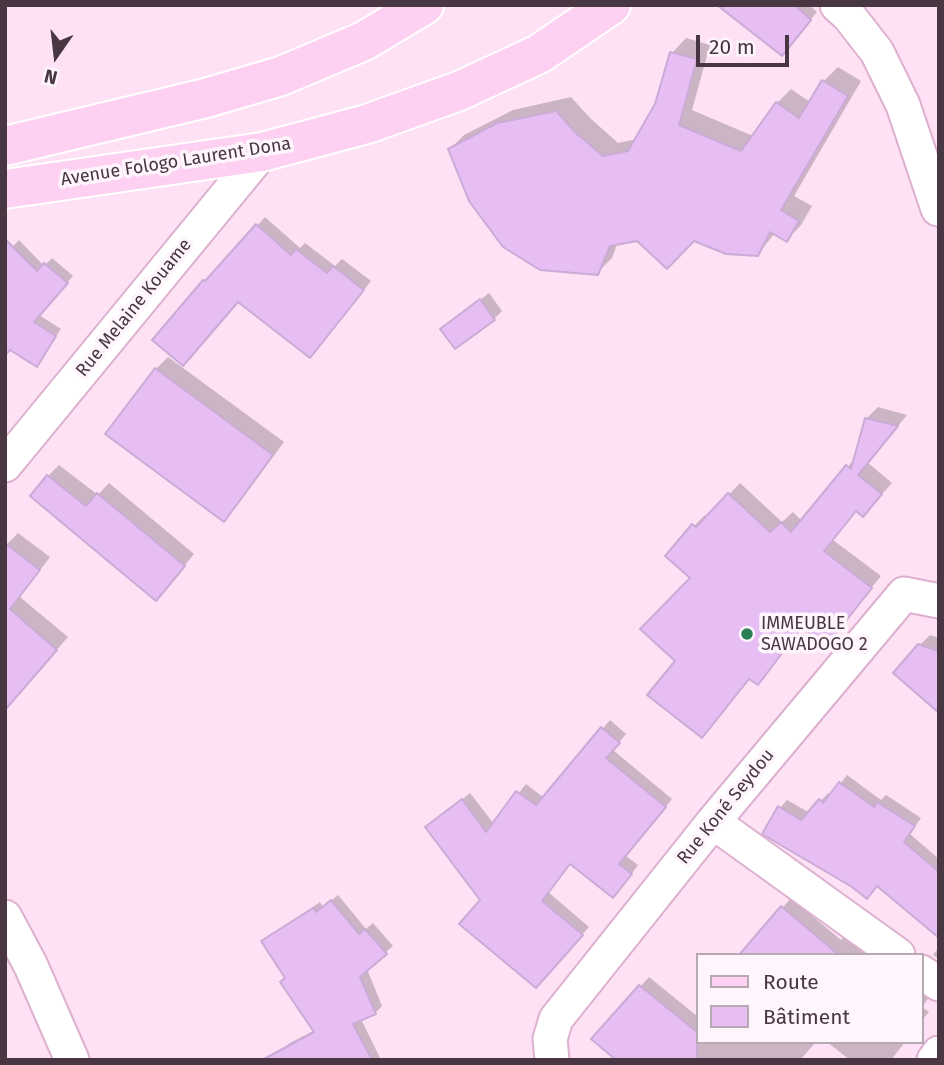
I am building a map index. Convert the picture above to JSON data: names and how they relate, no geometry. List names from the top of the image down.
{
  "streets": {
    "main road": ["Avenue Fologo Laurent Dona"],
    "street": ["Rue Melaine Kouame", "Rue Koné Seydou"]
  },
  "crossings": [
    ["Avenue Fologo Laurent Dona", "Rue Melaine Kouame"]
  ],
  "places": ["IMMEUBLE SAWADOGO 2"],
  "legend": ["Route", "Bâtiment"],
  "scale_bar": "20 m",
  "north": "bottom"
}
